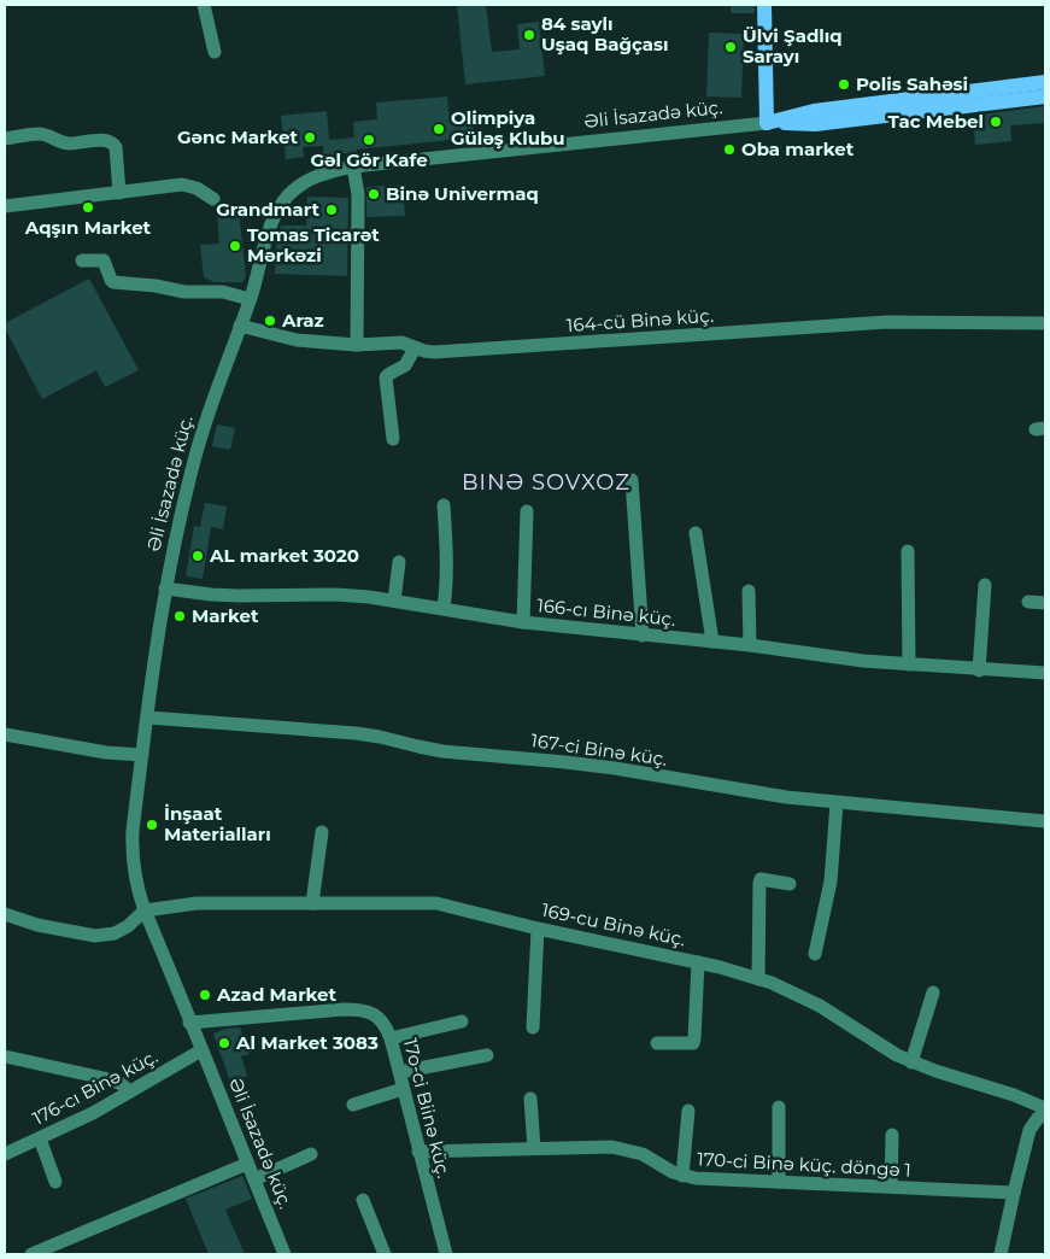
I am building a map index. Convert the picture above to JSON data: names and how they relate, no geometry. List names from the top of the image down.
{
  "streets": {
    "street": [
      "Əli İsazadə küç.",
      "164-cü Binə küç.",
      "166-cı Binə küç.",
      "167-ci Binə küç.",
      "169-cu Binə küç.",
      "176-cı Binə küç.",
      "17o-ci Biinə küç.",
      "170-ci Binə küç. döngə 1"
    ]
  },
  "crossings": [
    ["Əli İsazadə küç.", "164-cü Binə küç."],
    ["Əli İsazadə küç.", "166-cı Binə küç."],
    ["Əli İsazadə küç.", "167-ci Binə küç."],
    ["Əli İsazadə küç.", "169-cu Binə küç."],
    ["Əli İsazadə küç.", "176-cı Binə küç."],
    ["Əli İsazadə küç.", "17o-ci Biinə küç."],
    ["17o-ci Biinə küç.", "170-ci Binə küç. döngə 1"]
  ],
  "districts": ["BINƏ SOVXOZ"],
  "places": [
    "84 saylı Uşaq Bağçası",
    "Ülvi Şadlıq Sarayı",
    "Polis Sahəsi",
    "Tac Mebel",
    "Olimpiya Güləş Klubu",
    "Gənc Market",
    "Gəl Gör Kafe",
    "Oba market",
    "Binə Univermaq",
    "Aqşın Market",
    "Grandmart",
    "Tomas Ticarət Mərkəzi",
    "Araz",
    "AL market 3020",
    "Market",
    "İnşaat Materialları",
    "Azad Market",
    "Al Market 3083"
  ]
}
